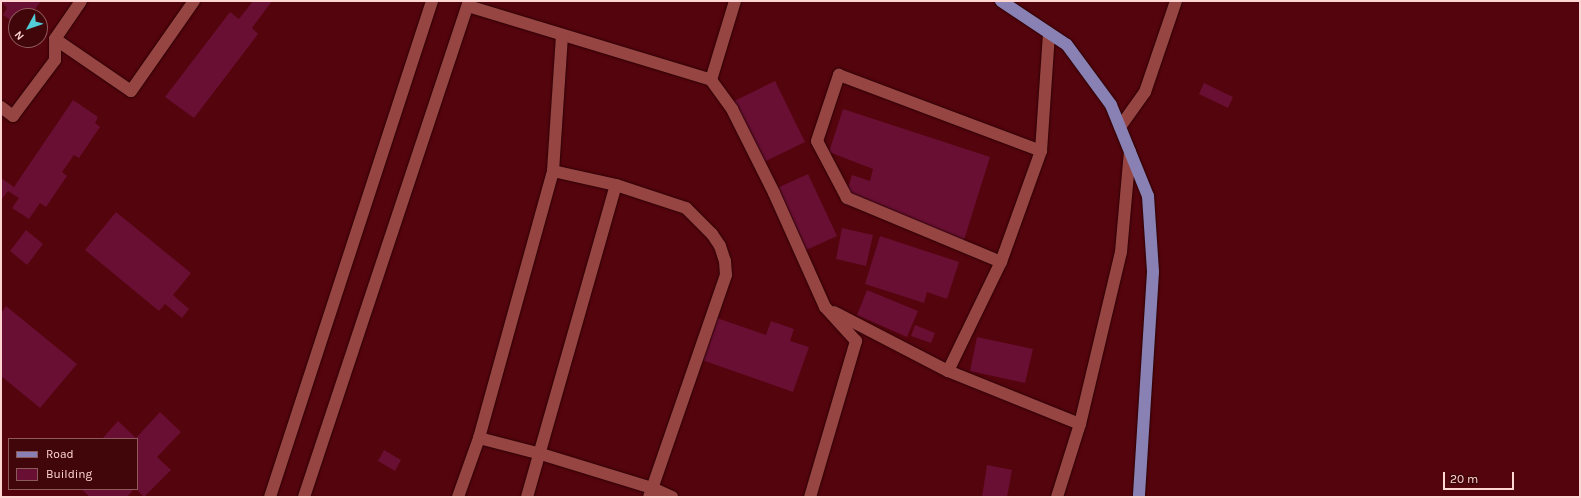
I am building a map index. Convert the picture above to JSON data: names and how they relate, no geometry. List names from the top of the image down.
{
  "legend": ["Road", "Building"],
  "scale_bar": "20 m",
  "north": "bottom left"
}
